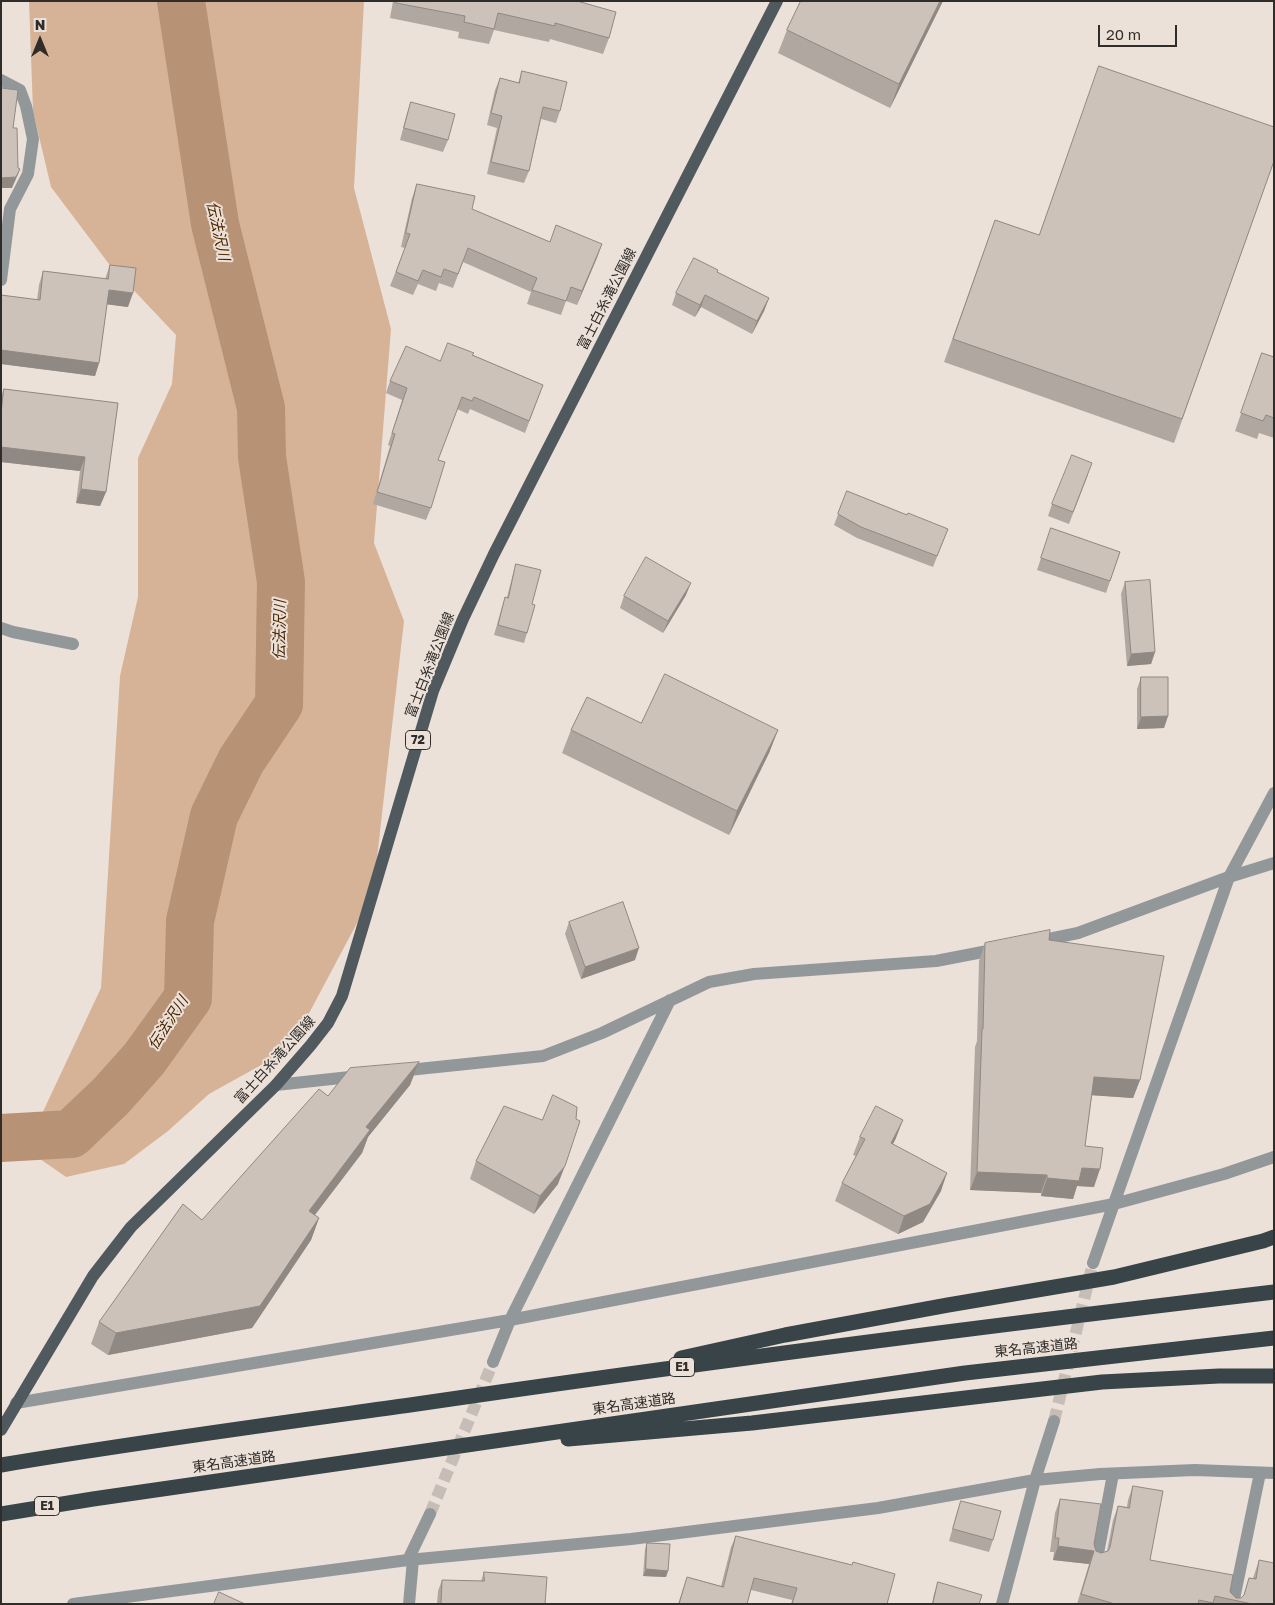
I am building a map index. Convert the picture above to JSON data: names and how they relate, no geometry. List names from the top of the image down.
{
  "streets": {
    "highway": ["東名高速道路", "E1"],
    "main road": ["富士白糸滝公園線", "72"]
  },
  "water": ["伝法沢川"],
  "scale_bar": "20 m",
  "north": "top"
}
